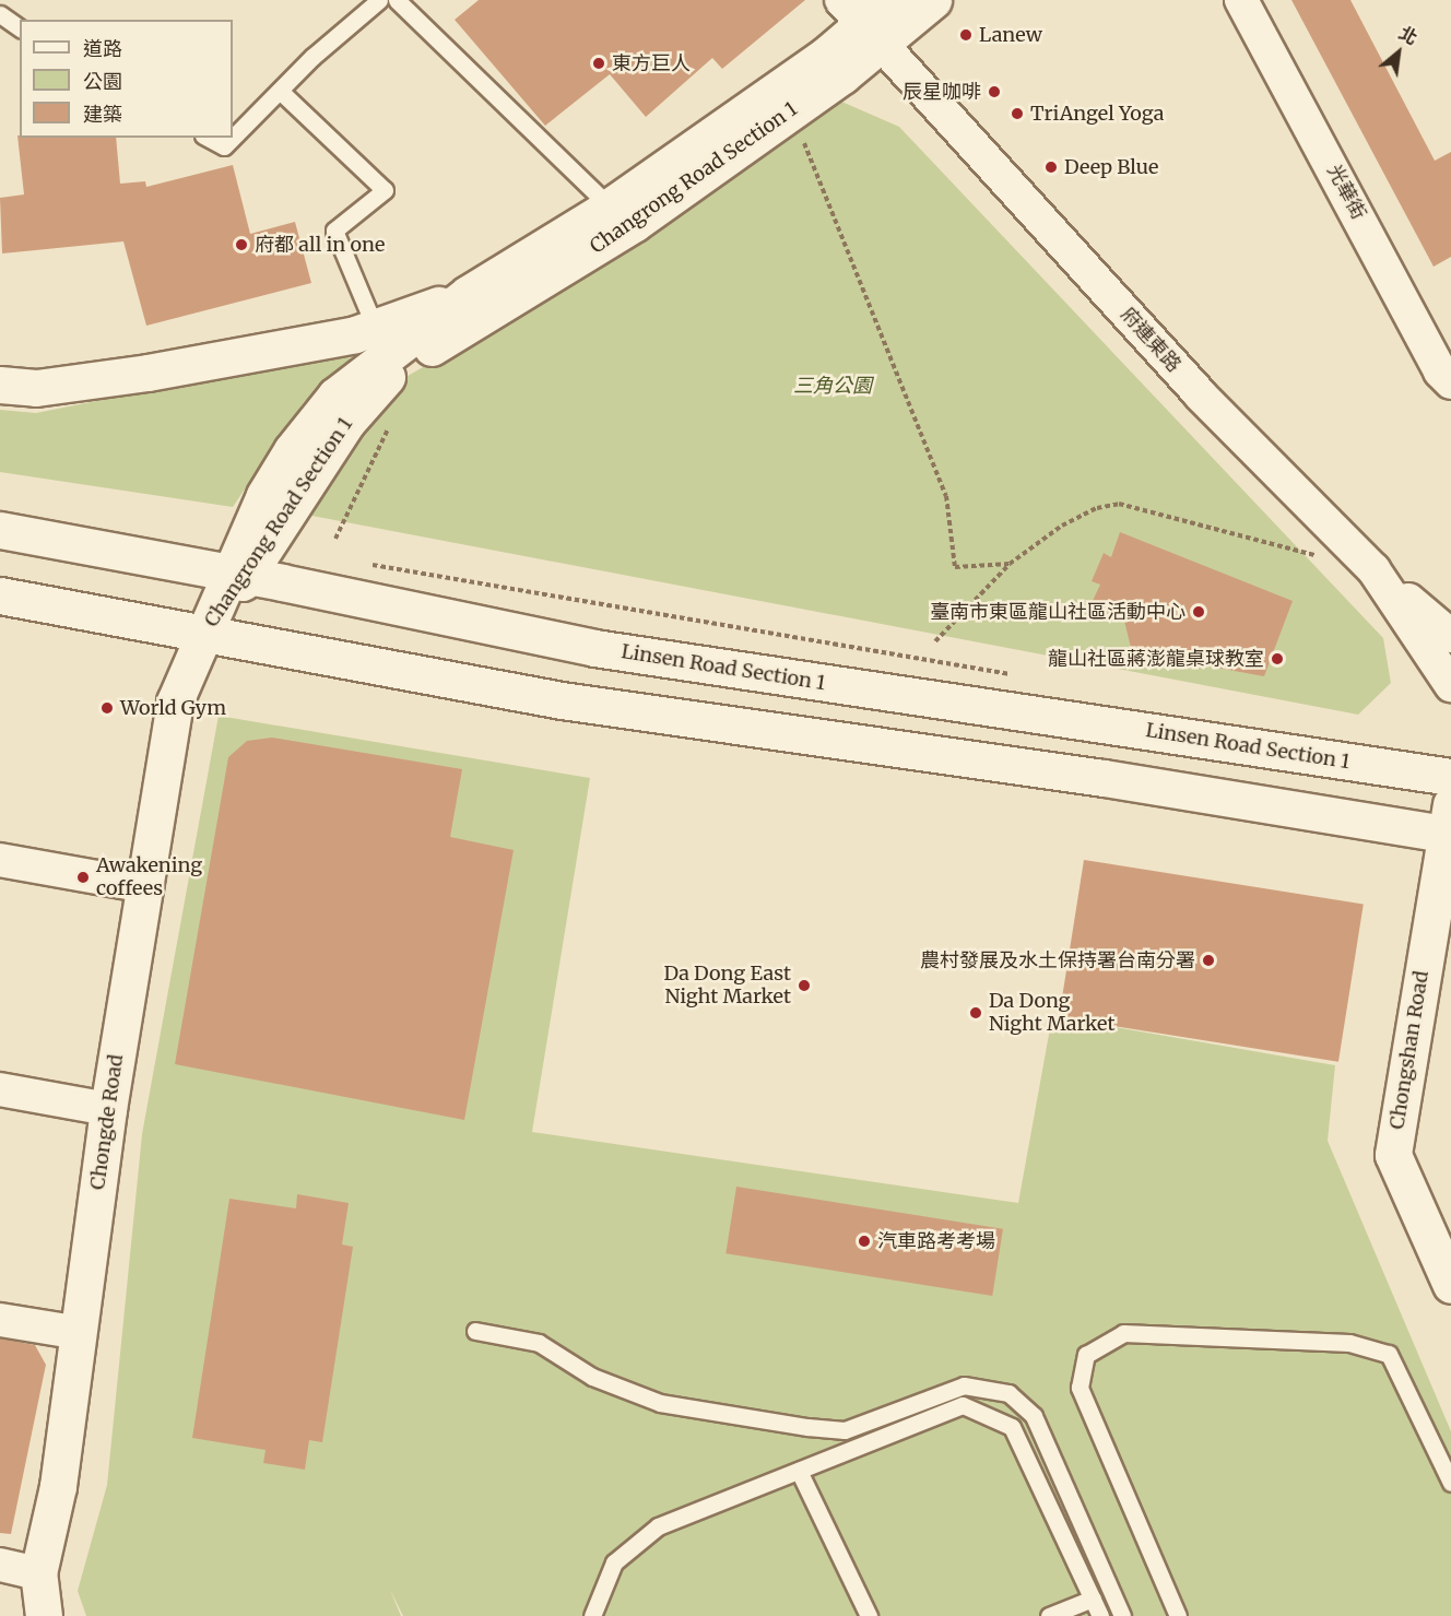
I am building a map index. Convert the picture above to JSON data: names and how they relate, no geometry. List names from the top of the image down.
{
  "streets": {
    "street": [
      "Changrong Road Section 1",
      "光華街",
      "府連東路",
      "Linsen Road Section 1",
      "Chongshan Road",
      "Chongde Road"
    ]
  },
  "crossings": [
    ["Changrong Road Section 1", "府連東路"],
    ["Changrong Road Section 1", "Linsen Road Section 1"],
    ["Changrong Road Section 1", "Chongde Road"]
  ],
  "parks": ["三角公園"],
  "places": [
    "Lanew",
    "東方巨人",
    "辰星咖啡",
    "TriAngel Yoga",
    "Deep Blue",
    "府都 all in one",
    "臺南市東區龍山社區活動中心",
    "龍山社區蔣澎龍桌球教室",
    "World Gym",
    "Awakening coffees",
    "農村發展及水土保持署台南分署",
    "Da Dong East Night Market",
    "Da Dong Night Market",
    "汽車路考考場"
  ],
  "legend": ["道路", "公園", "建築"],
  "north": "top right"
}
